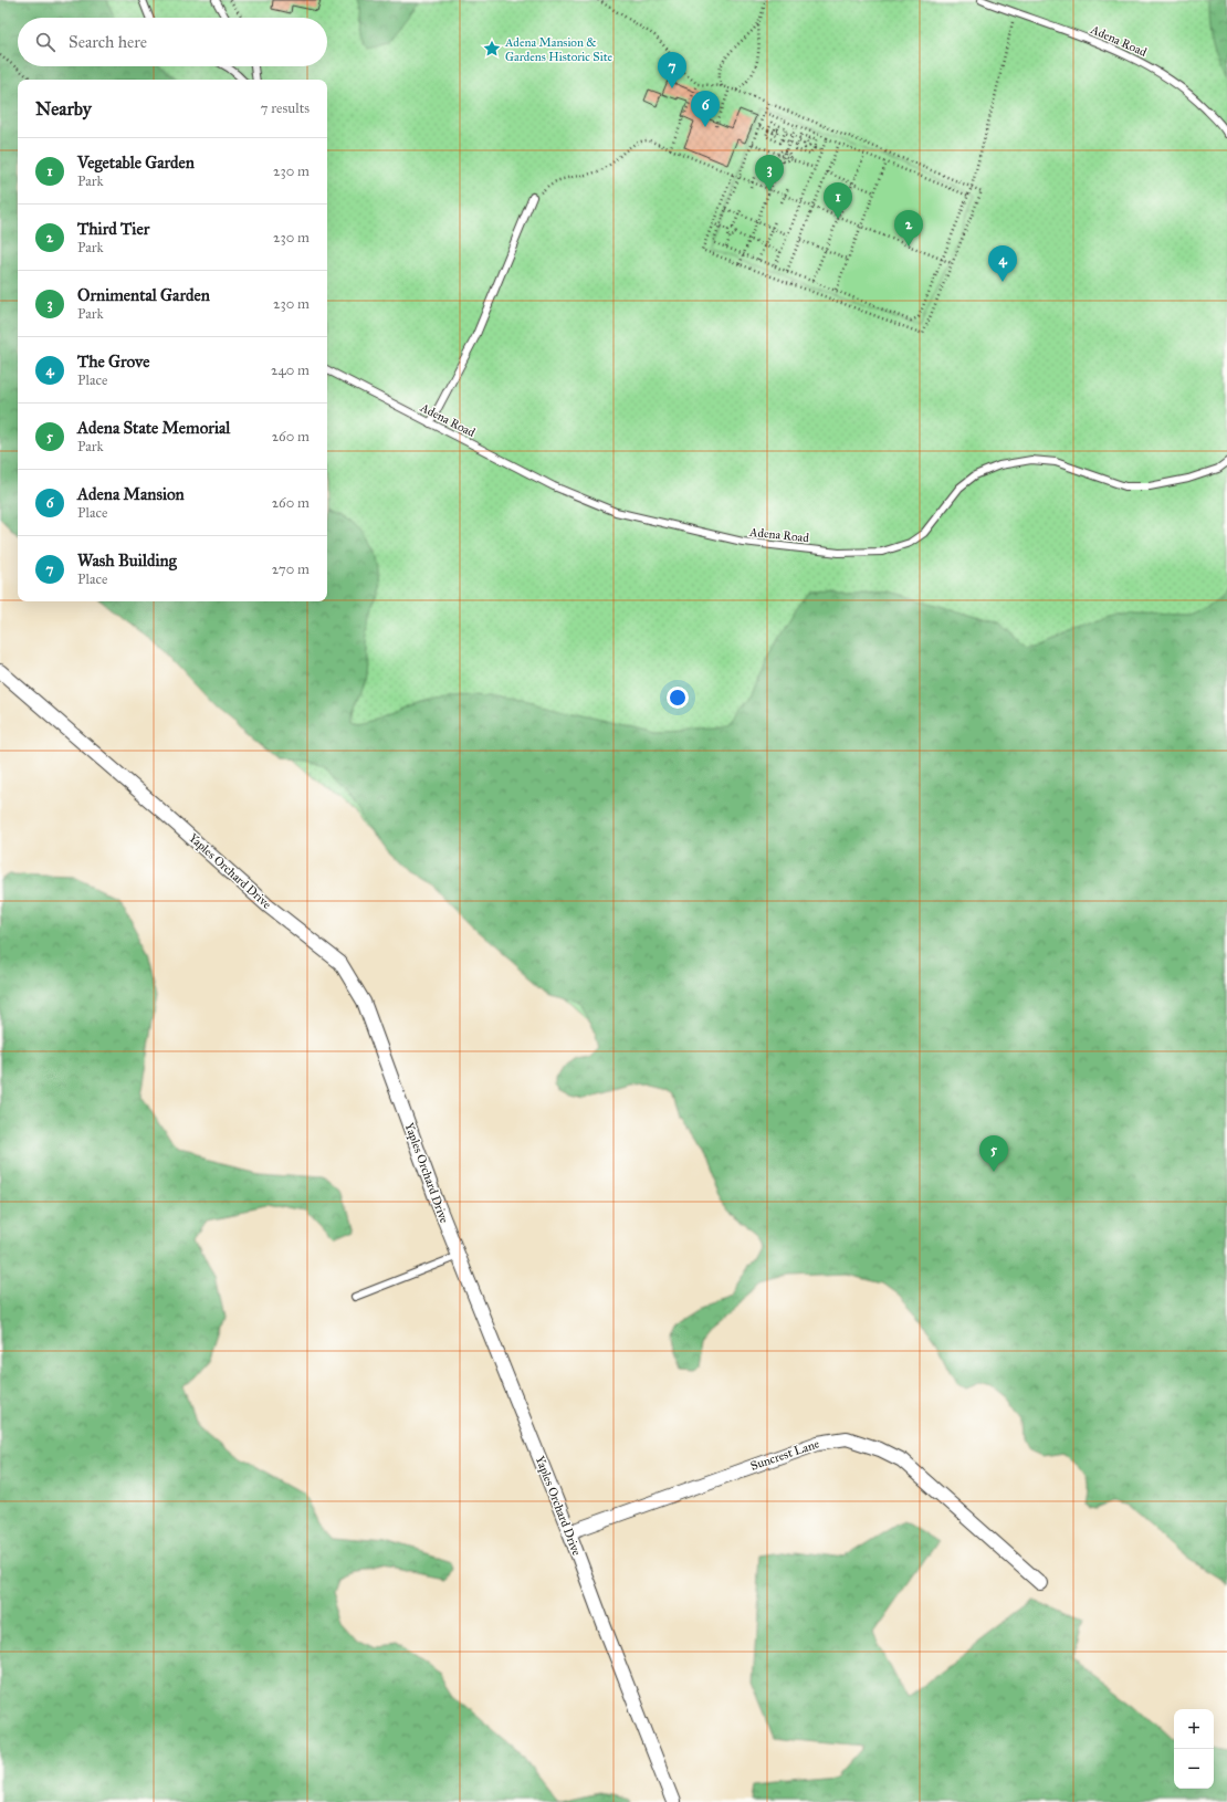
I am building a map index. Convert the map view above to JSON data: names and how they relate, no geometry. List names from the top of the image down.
{
  "streets": {
    "street": ["Yaples Orchard Drive", "Suncrest Lane"],
    "lane": ["Adena Road"]
  },
  "crossings": [
    ["Yaples Orchard Drive", "Suncrest Lane"]
  ],
  "places": {
    "place": ["Adena Mansion & Gardens Historic Site"]
  },
  "page": {
    "search": "Search here",
    "pins": [
      "7",
      "6",
      "3",
      "1",
      "2",
      "4",
      "5"
    ],
    "heading": ["Nearby", "7 results"],
    "list": [
      {
        "mark": "1",
        "name": "Vegetable Garden",
        "note": "Park",
        "value": "230 m"
      },
      {
        "mark": "2",
        "name": "Third Tier",
        "note": "Park",
        "value": "230 m"
      },
      {
        "mark": "3",
        "name": "Ornimental Garden",
        "note": "Park",
        "value": "230 m"
      },
      {
        "mark": "4",
        "name": "The Grove",
        "note": "Place",
        "value": "240 m"
      },
      {
        "mark": "5",
        "name": "Adena State Memorial",
        "note": "Park",
        "value": "260 m"
      },
      {
        "mark": "6",
        "name": "Adena Mansion",
        "note": "Place",
        "value": "260 m"
      },
      {
        "mark": "7",
        "name": "Wash Building",
        "note": "Place",
        "value": "270 m"
      }
    ],
    "map_buttons": ["+", "−"]
  }
}
